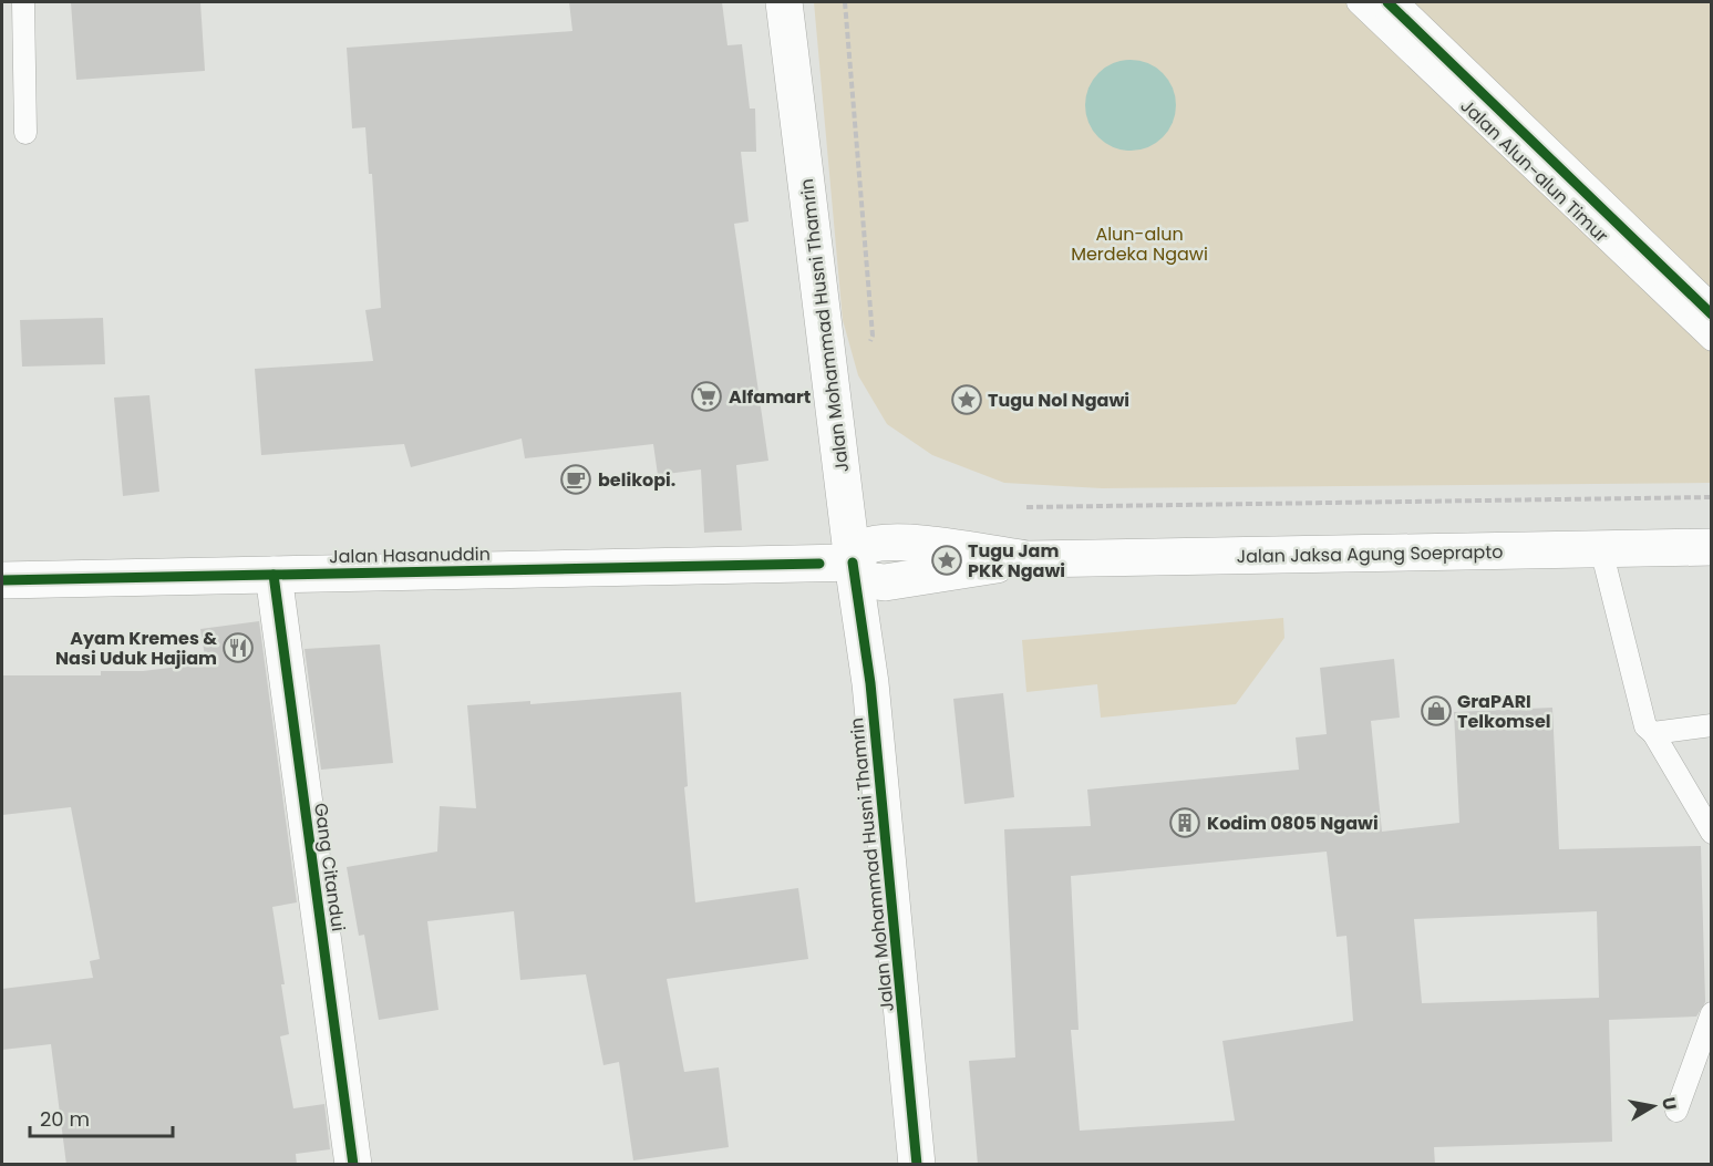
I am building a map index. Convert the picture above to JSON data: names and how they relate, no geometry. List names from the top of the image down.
{
  "streets": {
    "main road": [
      "Jalan Mohammad Husni Thamrin",
      "Jalan Jaksa Agung Soeprapto",
      "Jalan Hasanuddin",
      "Gang Citandui"
    ],
    "lane": ["Jalan Alun-alun Timur"]
  },
  "crossings": [
    ["Jalan Mohammad Husni Thamrin", "Jalan Jaksa Agung Soeprapto"],
    ["Jalan Mohammad Husni Thamrin", "Jalan Hasanuddin"],
    ["Jalan Jaksa Agung Soeprapto", "Jalan Hasanuddin"],
    ["Jalan Hasanuddin", "Gang Citandui"]
  ],
  "parks": ["Alun-alun Merdeka Ngawi"],
  "places": {
    "supermarket": ["Alfamart"],
    "place": ["Tugu Nol Ngawi", "Tugu Jam PKK Ngawi"],
    "cafe": ["belikopi."],
    "restaurant": ["Ayam Kremes & Nasi Uduk Hajiam"],
    "shop": ["GraPARI Telkomsel"],
    "building": ["Kodim 0805 Ngawi"]
  },
  "scale_bar": "20 m",
  "north": "right"
}
